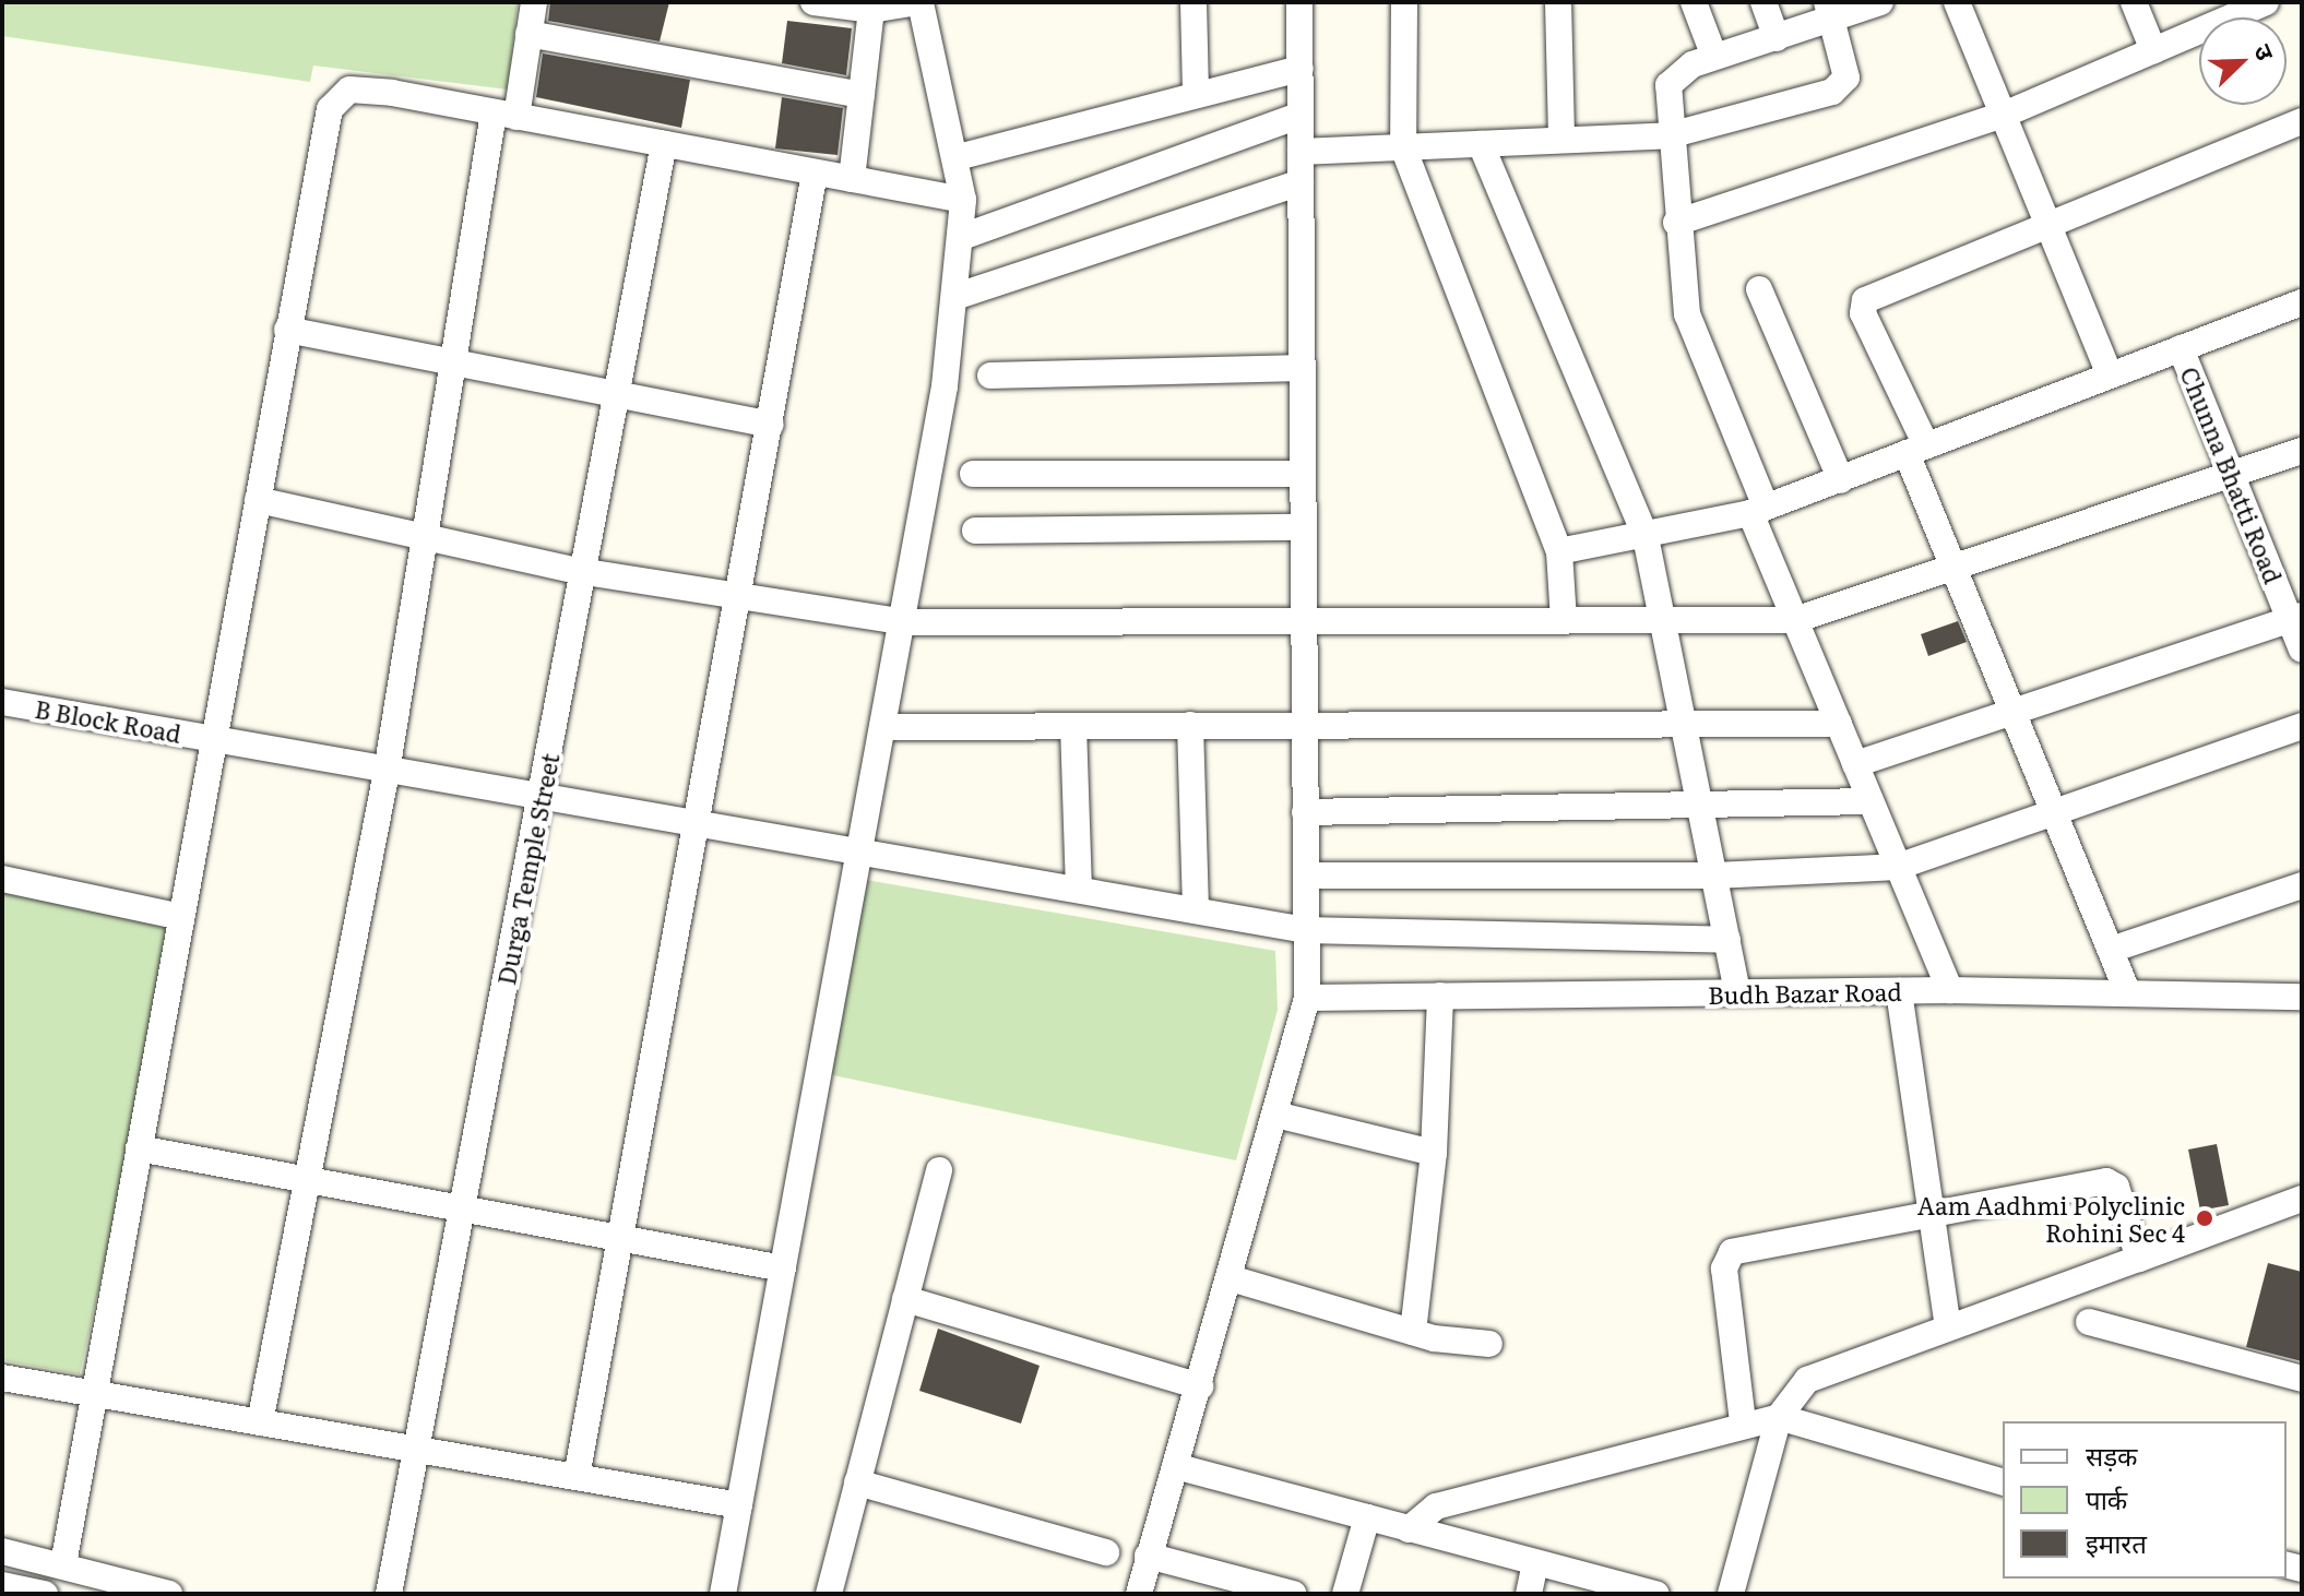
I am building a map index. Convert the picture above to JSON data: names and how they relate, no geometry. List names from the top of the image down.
{
  "streets": {
    "street": [
      "Chunna Bhatti Road",
      "B Block Road",
      "Durga Temple Street",
      "Budh Bazar Road"
    ]
  },
  "crossings": [
    ["B Block Road", "Durga Temple Street"]
  ],
  "places": ["Aam Aadhmi Polyclinic Rohini Sec 4"],
  "legend": ["सड़क", "पार्क", "इमारत"],
  "north": "top right"
}
